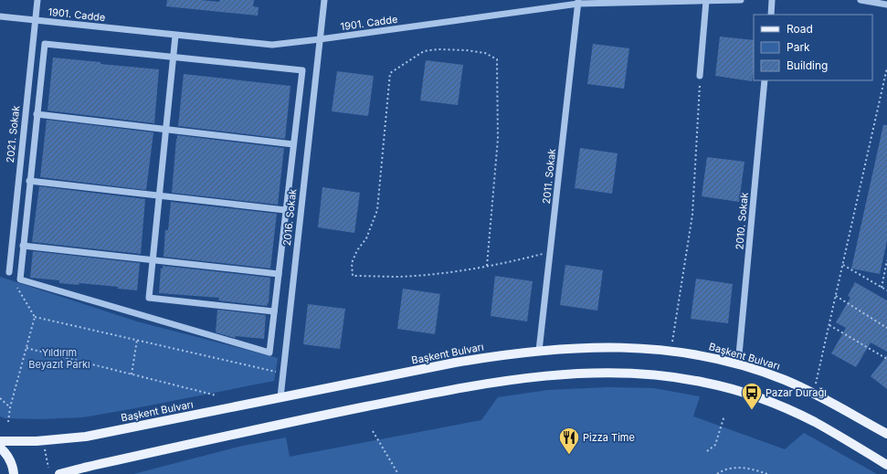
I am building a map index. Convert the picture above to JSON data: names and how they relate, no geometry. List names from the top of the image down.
{
  "streets": {
    "main road": ["Başkent Bulvarı"],
    "street": [
      "1901. Cadde",
      "2021. Sokak",
      "2011. Sokak",
      "2016. Sokak",
      "2010. Sokak"
    ]
  },
  "crossings": [
    ["1901. Cadde", "2021. Sokak"],
    ["1901. Cadde", "2011. Sokak"],
    ["1901. Cadde", "2016. Sokak"],
    ["2011. Sokak", "Başkent Bulvarı"],
    ["2016. Sokak", "Başkent Bulvarı"],
    ["2010. Sokak", "Başkent Bulvarı"]
  ],
  "parks": ["Yıldırım Beyazıt Parkı"],
  "places": {
    "bus stop": ["Pazar Durağı"],
    "restaurant": ["Pizza Time"]
  },
  "legend": ["Road", "Park", "Building"]
}
